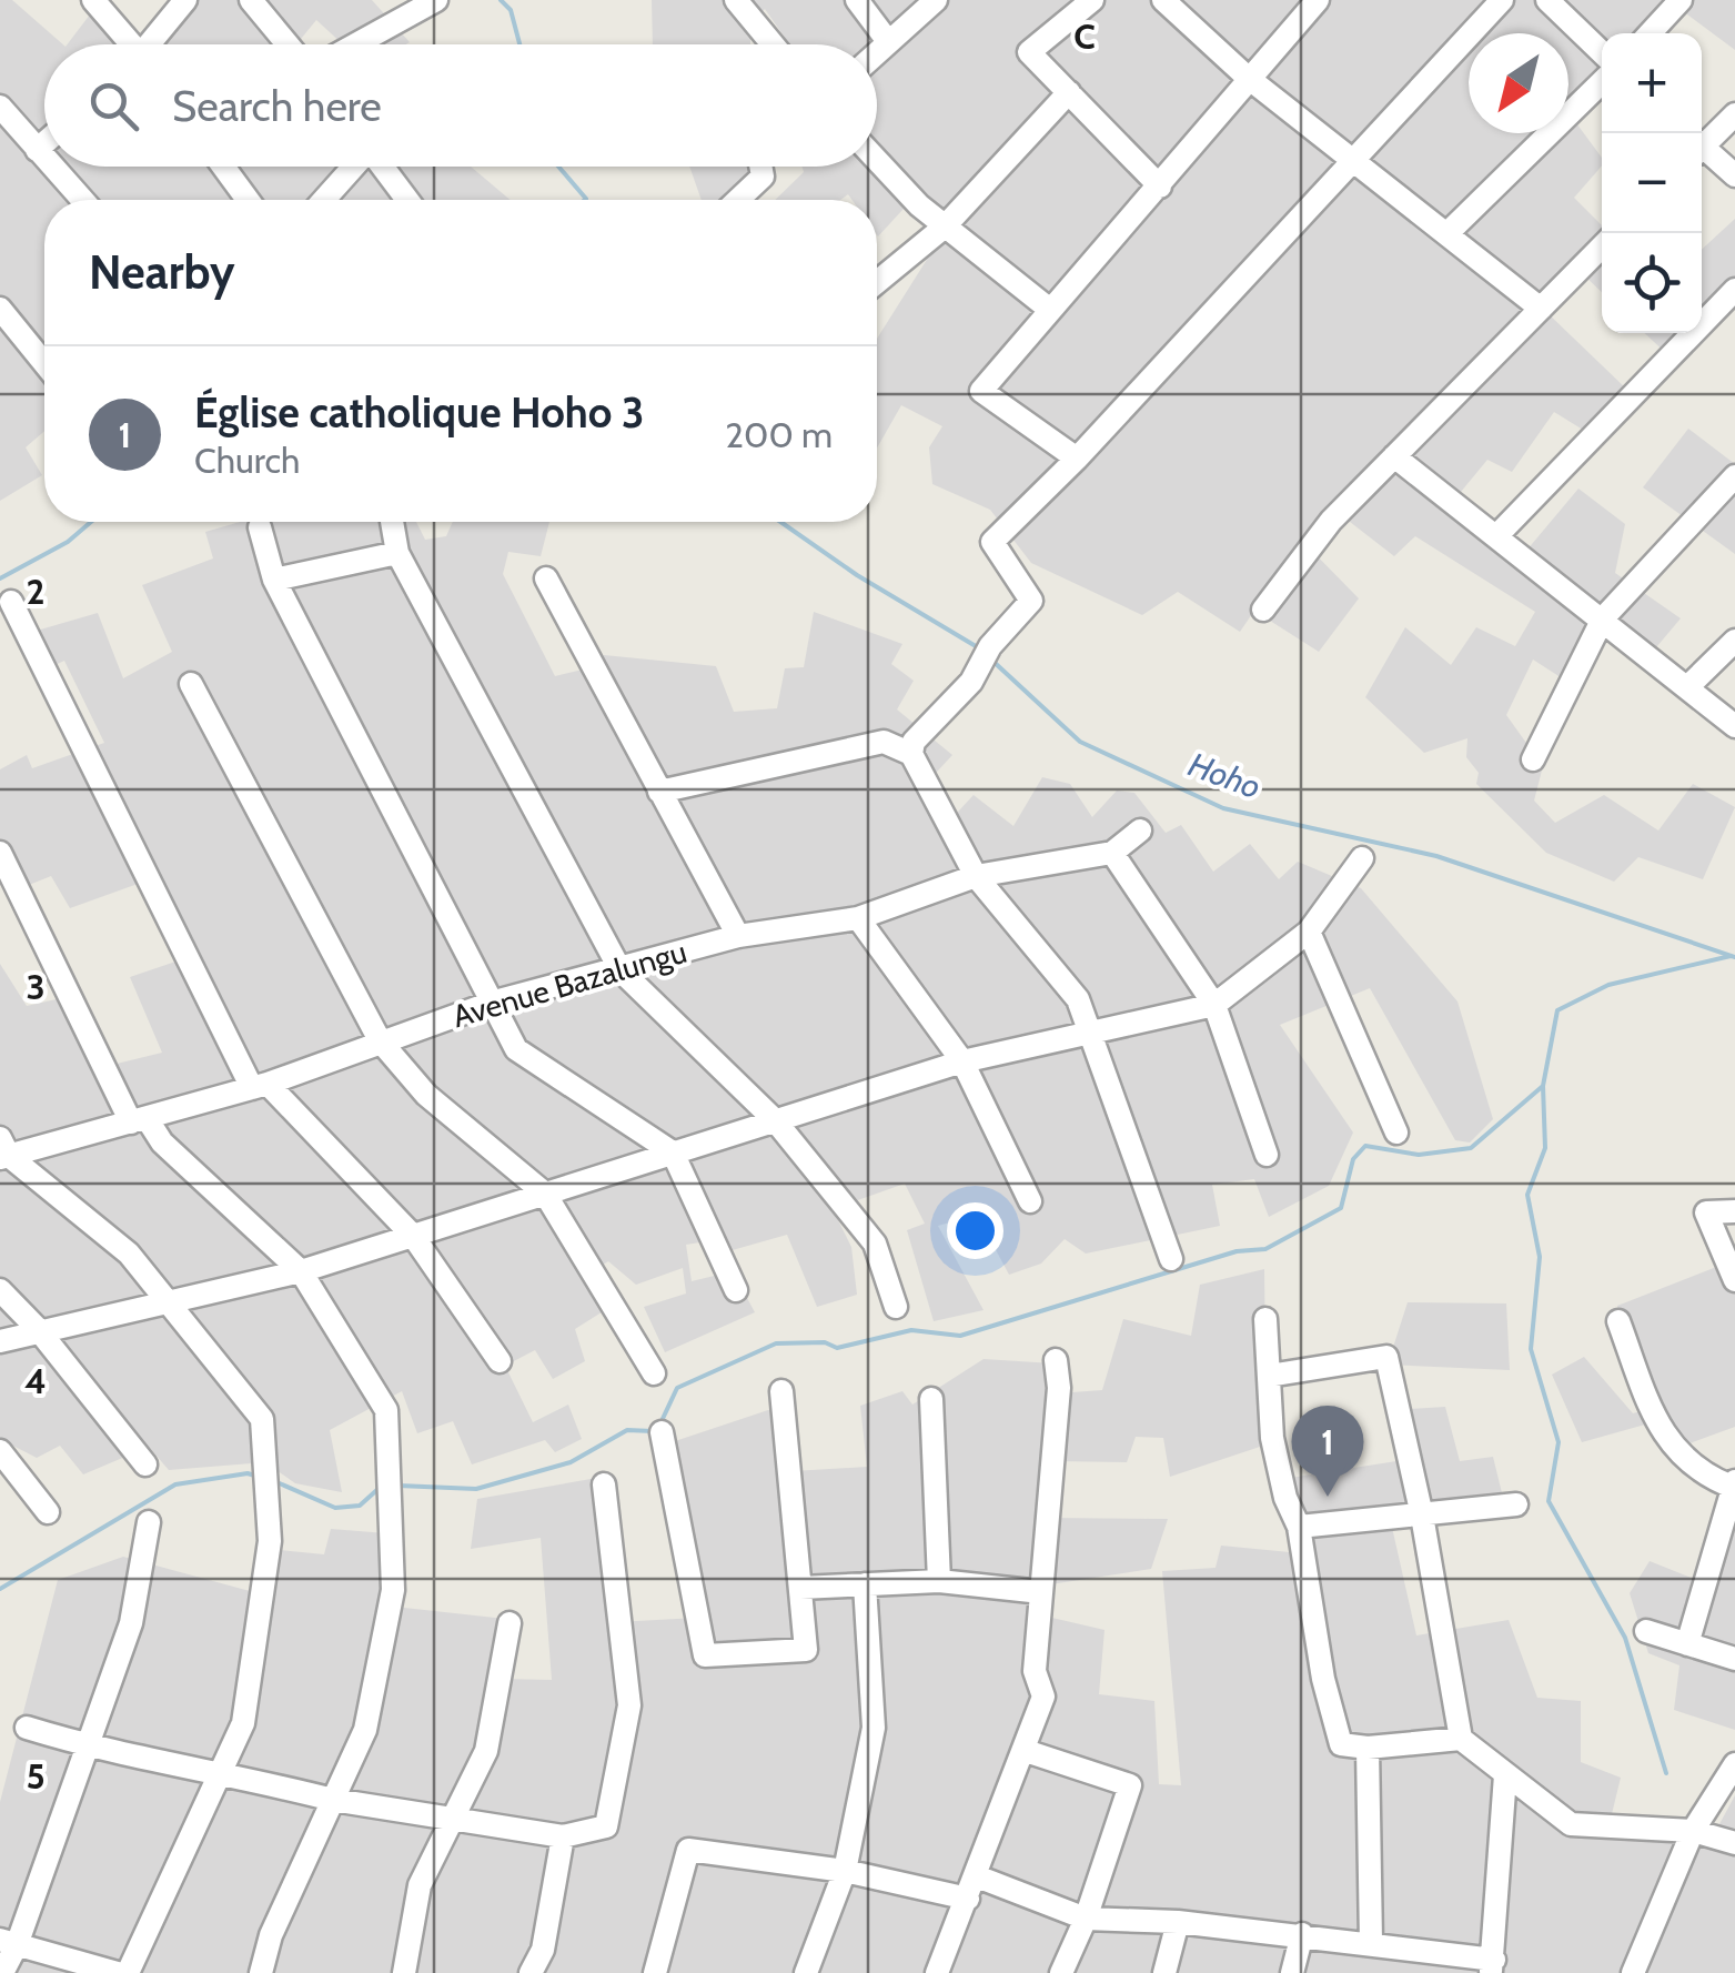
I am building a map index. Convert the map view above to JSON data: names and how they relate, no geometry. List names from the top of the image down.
{
  "streets": {
    "street": ["Avenue Bazalungu"]
  },
  "water": ["Hoho"],
  "north": "bottom left",
  "page": {
    "map_buttons": ["+", "−"],
    "search": "Search here",
    "heading": "Nearby",
    "list": [
      {
        "mark": "1",
        "name": "Église catholique Hoho 3",
        "note": "Church",
        "value": "200 m"
      }
    ],
    "pins": "1"
  },
  "grid": {
    "columns": ["C"],
    "rows": [
      "2",
      "3",
      "4",
      "5"
    ]
  }
}
